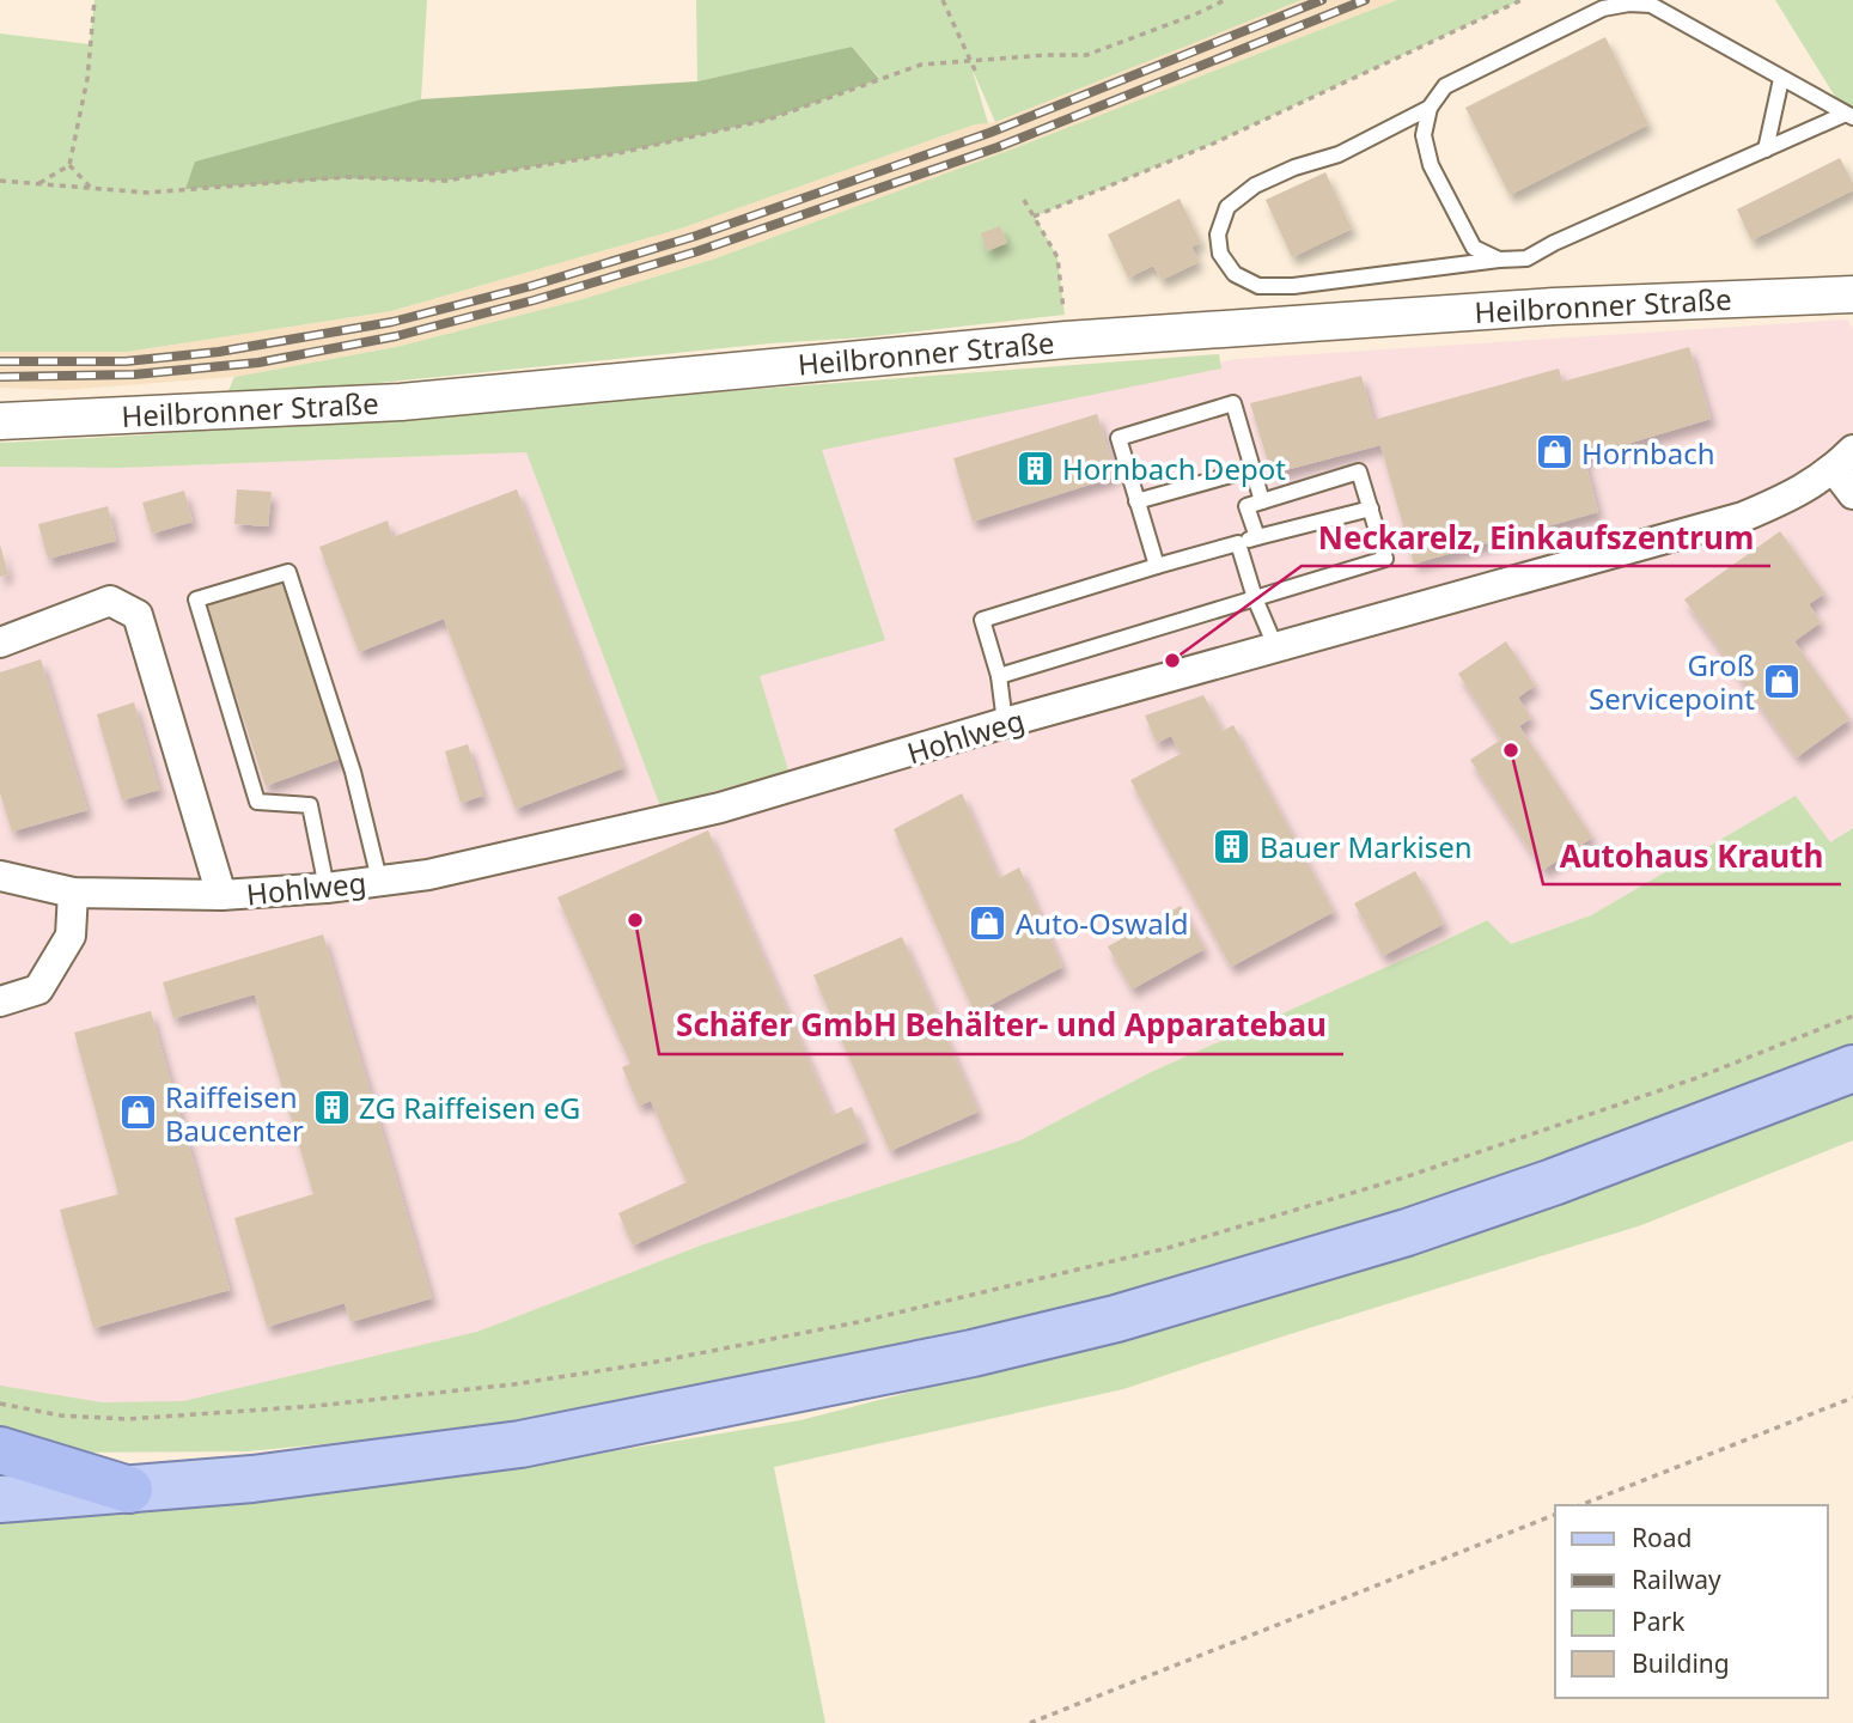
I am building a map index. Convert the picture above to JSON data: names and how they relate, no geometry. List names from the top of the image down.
{
  "streets": {
    "street": ["Heilbronner Straße", "Hohlweg"]
  },
  "places": {
    "shop": [
      "Hornbach",
      "Groß Servicepoint",
      "Auto-Oswald",
      "Raiffeisen Baucenter"
    ],
    "building": ["Hornbach Depot", "Bauer Markisen", "ZG Raiffeisen eG"],
    "other": ["Neckarelz, Einkaufszentrum", "Autohaus Krauth", "Schäfer GmbH Behälter- und Apparatebau"]
  },
  "legend": [
    "Road",
    "Railway",
    "Park",
    "Building"
  ]
}
